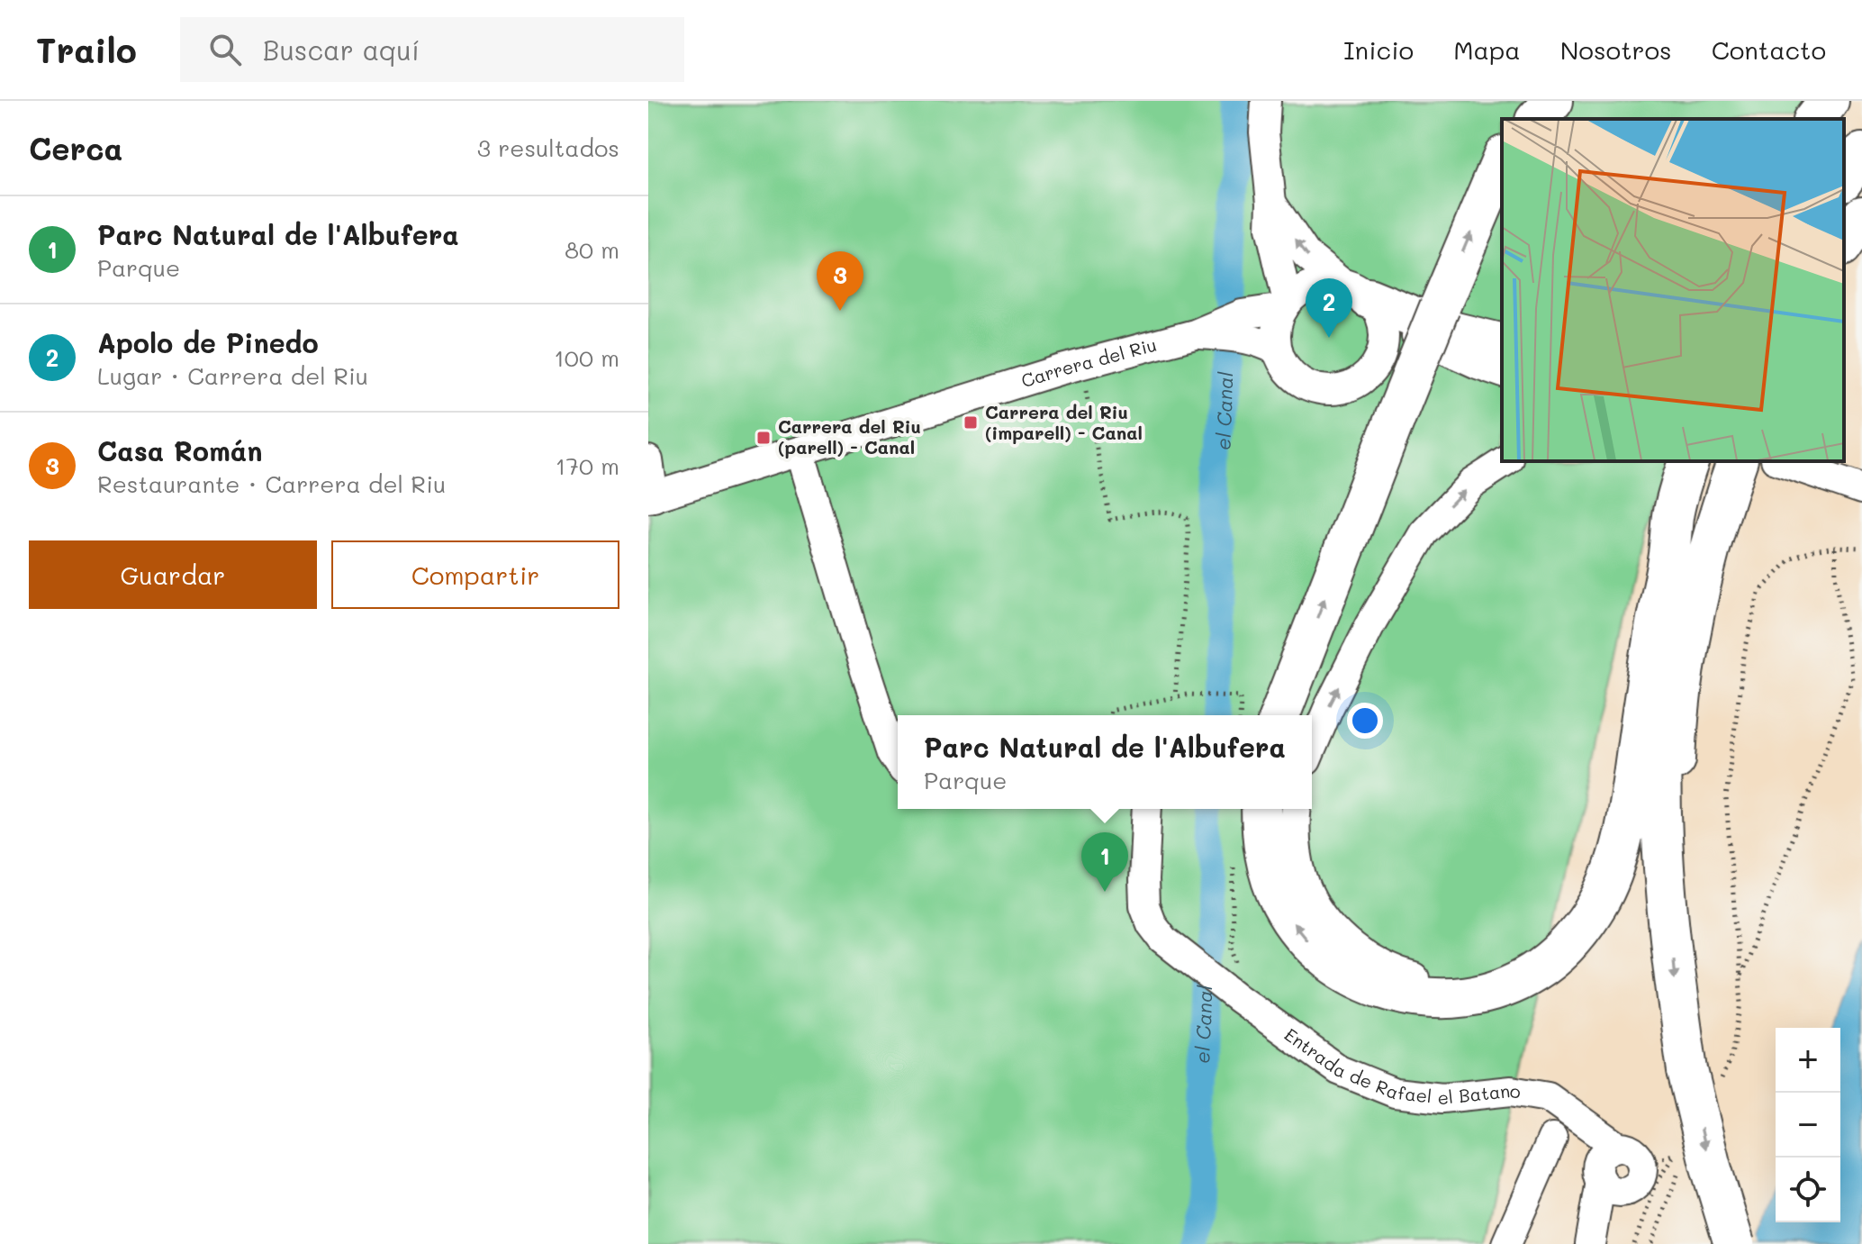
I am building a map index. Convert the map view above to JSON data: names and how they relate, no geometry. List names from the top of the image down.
{
  "streets": {
    "street": ["Carrera del Riu", "Entrada de Rafael el Batano"]
  },
  "water": ["el Canal"],
  "places": {
    "transit": ["Carrera del Riu (imparell) - Canal", "Carrera del Riu (parell) - Canal"]
  },
  "page": {
    "header": "Trailo",
    "search": "Buscar aquí",
    "nav": [
      "Inicio",
      "Mapa",
      "Nosotros",
      "Contacto"
    ],
    "heading": ["Cerca", "3 resultados"],
    "list": [
      {
        "mark": "1",
        "name": "Parc Natural de l'Albufera",
        "note": "Parque",
        "value": "80 m"
      },
      {
        "mark": "2",
        "name": "Apolo de Pinedo",
        "note": "Lugar · Carrera del Riu",
        "value": "100 m"
      },
      {
        "mark": "3",
        "name": "Casa Román",
        "note": "Restaurante · Carrera del Riu",
        "value": "170 m"
      }
    ],
    "pins": ["3", "2", "1"],
    "buttons": ["Guardar", "Compartir"],
    "popup": ["Parc Natural de l'Albufera", "Parque"],
    "map_buttons": ["+", "−"]
  }
}
